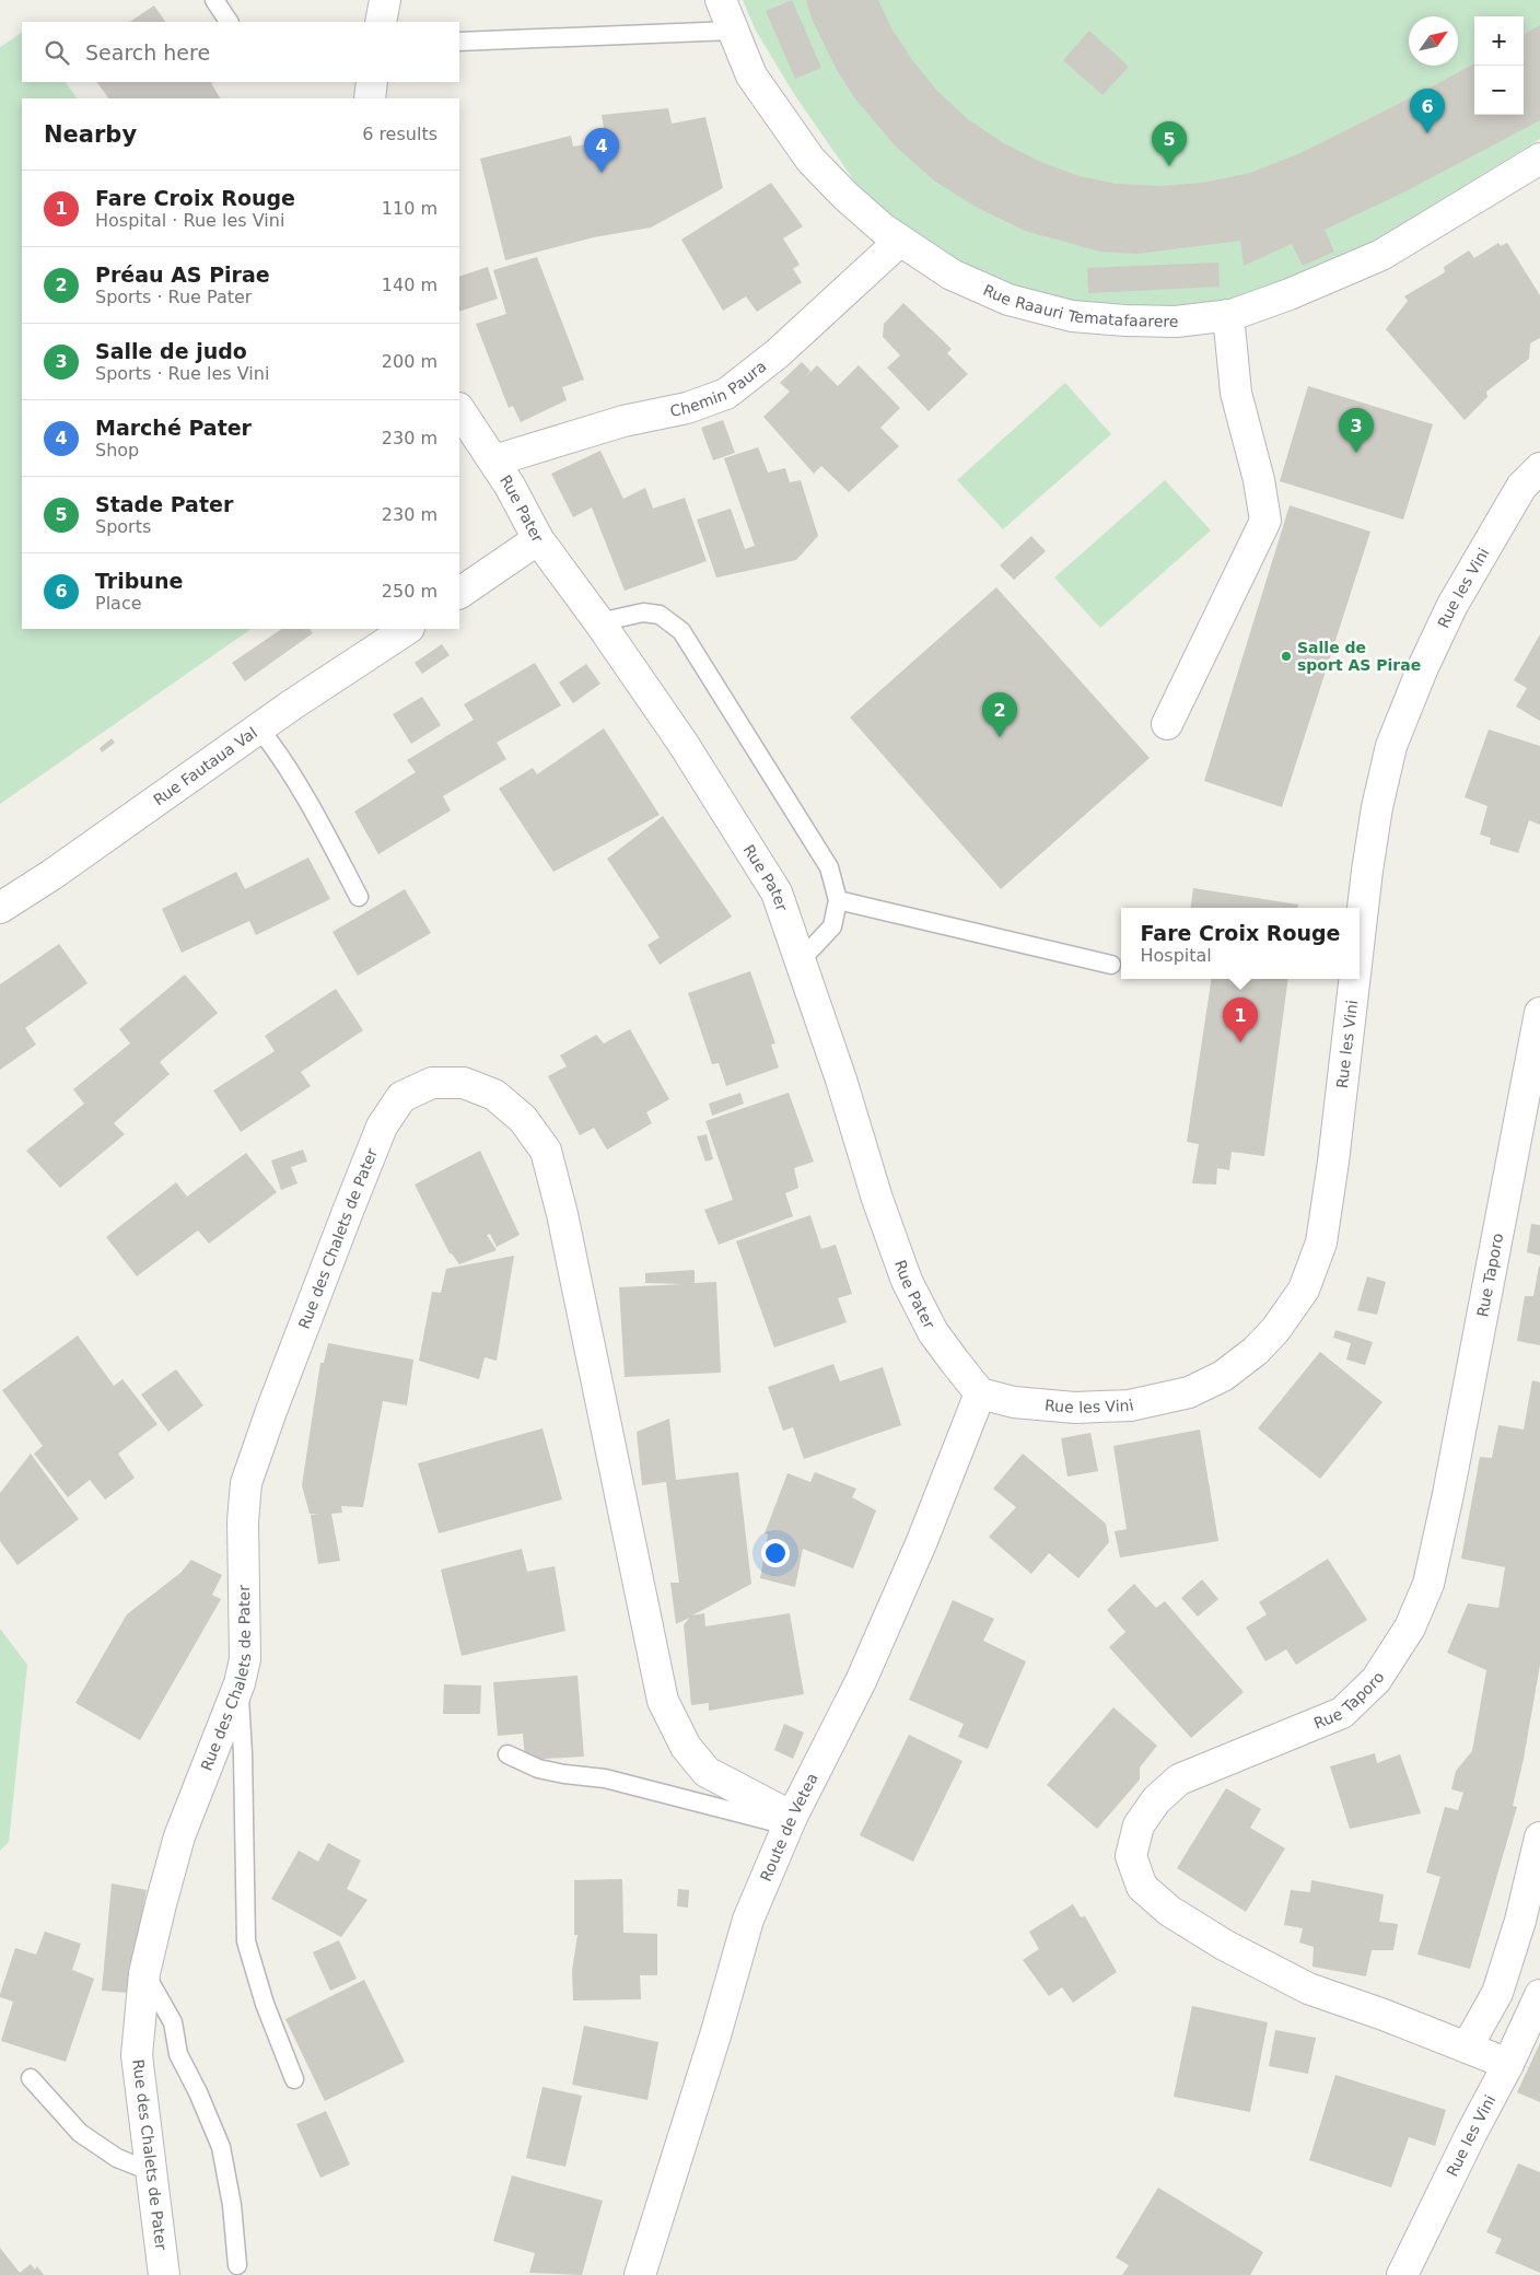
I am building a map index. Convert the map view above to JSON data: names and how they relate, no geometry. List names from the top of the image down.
{
  "streets": {
    "street": [
      "Rue Raauri Tematafaarere",
      "Chemin Paura",
      "Rue Pater",
      "Rue les Vini",
      "Rue Fautaua Val",
      "Rue des Chalets de Pater",
      "Rue Taporo",
      "Route de Vetea"
    ]
  },
  "crossings": [
    ["Rue Raauri Tematafaarere", "Chemin Paura"],
    ["Chemin Paura", "Rue Pater"],
    ["Rue Pater", "Rue les Vini"],
    ["Rue Pater", "Route de Vetea"],
    ["Rue les Vini", "Rue Taporo"],
    ["Rue les Vini", "Route de Vetea"],
    ["Rue des Chalets de Pater", "Route de Vetea"]
  ],
  "places": ["Salle de sport AS Pirae"],
  "north": "top right",
  "page": {
    "map_buttons": ["+", "−"],
    "search": "Search here",
    "pins": [
      "6",
      "5",
      "4",
      "3",
      "2",
      "1"
    ],
    "heading": ["Nearby", "6 results"],
    "list": [
      {
        "mark": "1",
        "name": "Fare Croix Rouge",
        "note": "Hospital · Rue les Vini",
        "value": "110 m"
      },
      {
        "mark": "2",
        "name": "Préau AS Pirae",
        "note": "Sports · Rue Pater",
        "value": "140 m"
      },
      {
        "mark": "3",
        "name": "Salle de judo",
        "note": "Sports · Rue les Vini",
        "value": "200 m"
      },
      {
        "mark": "4",
        "name": "Marché Pater",
        "note": "Shop",
        "value": "230 m"
      },
      {
        "mark": "5",
        "name": "Stade Pater",
        "note": "Sports",
        "value": "230 m"
      },
      {
        "mark": "6",
        "name": "Tribune",
        "note": "Place",
        "value": "250 m"
      }
    ],
    "popup": ["Fare Croix Rouge", "Hospital"]
  }
}
